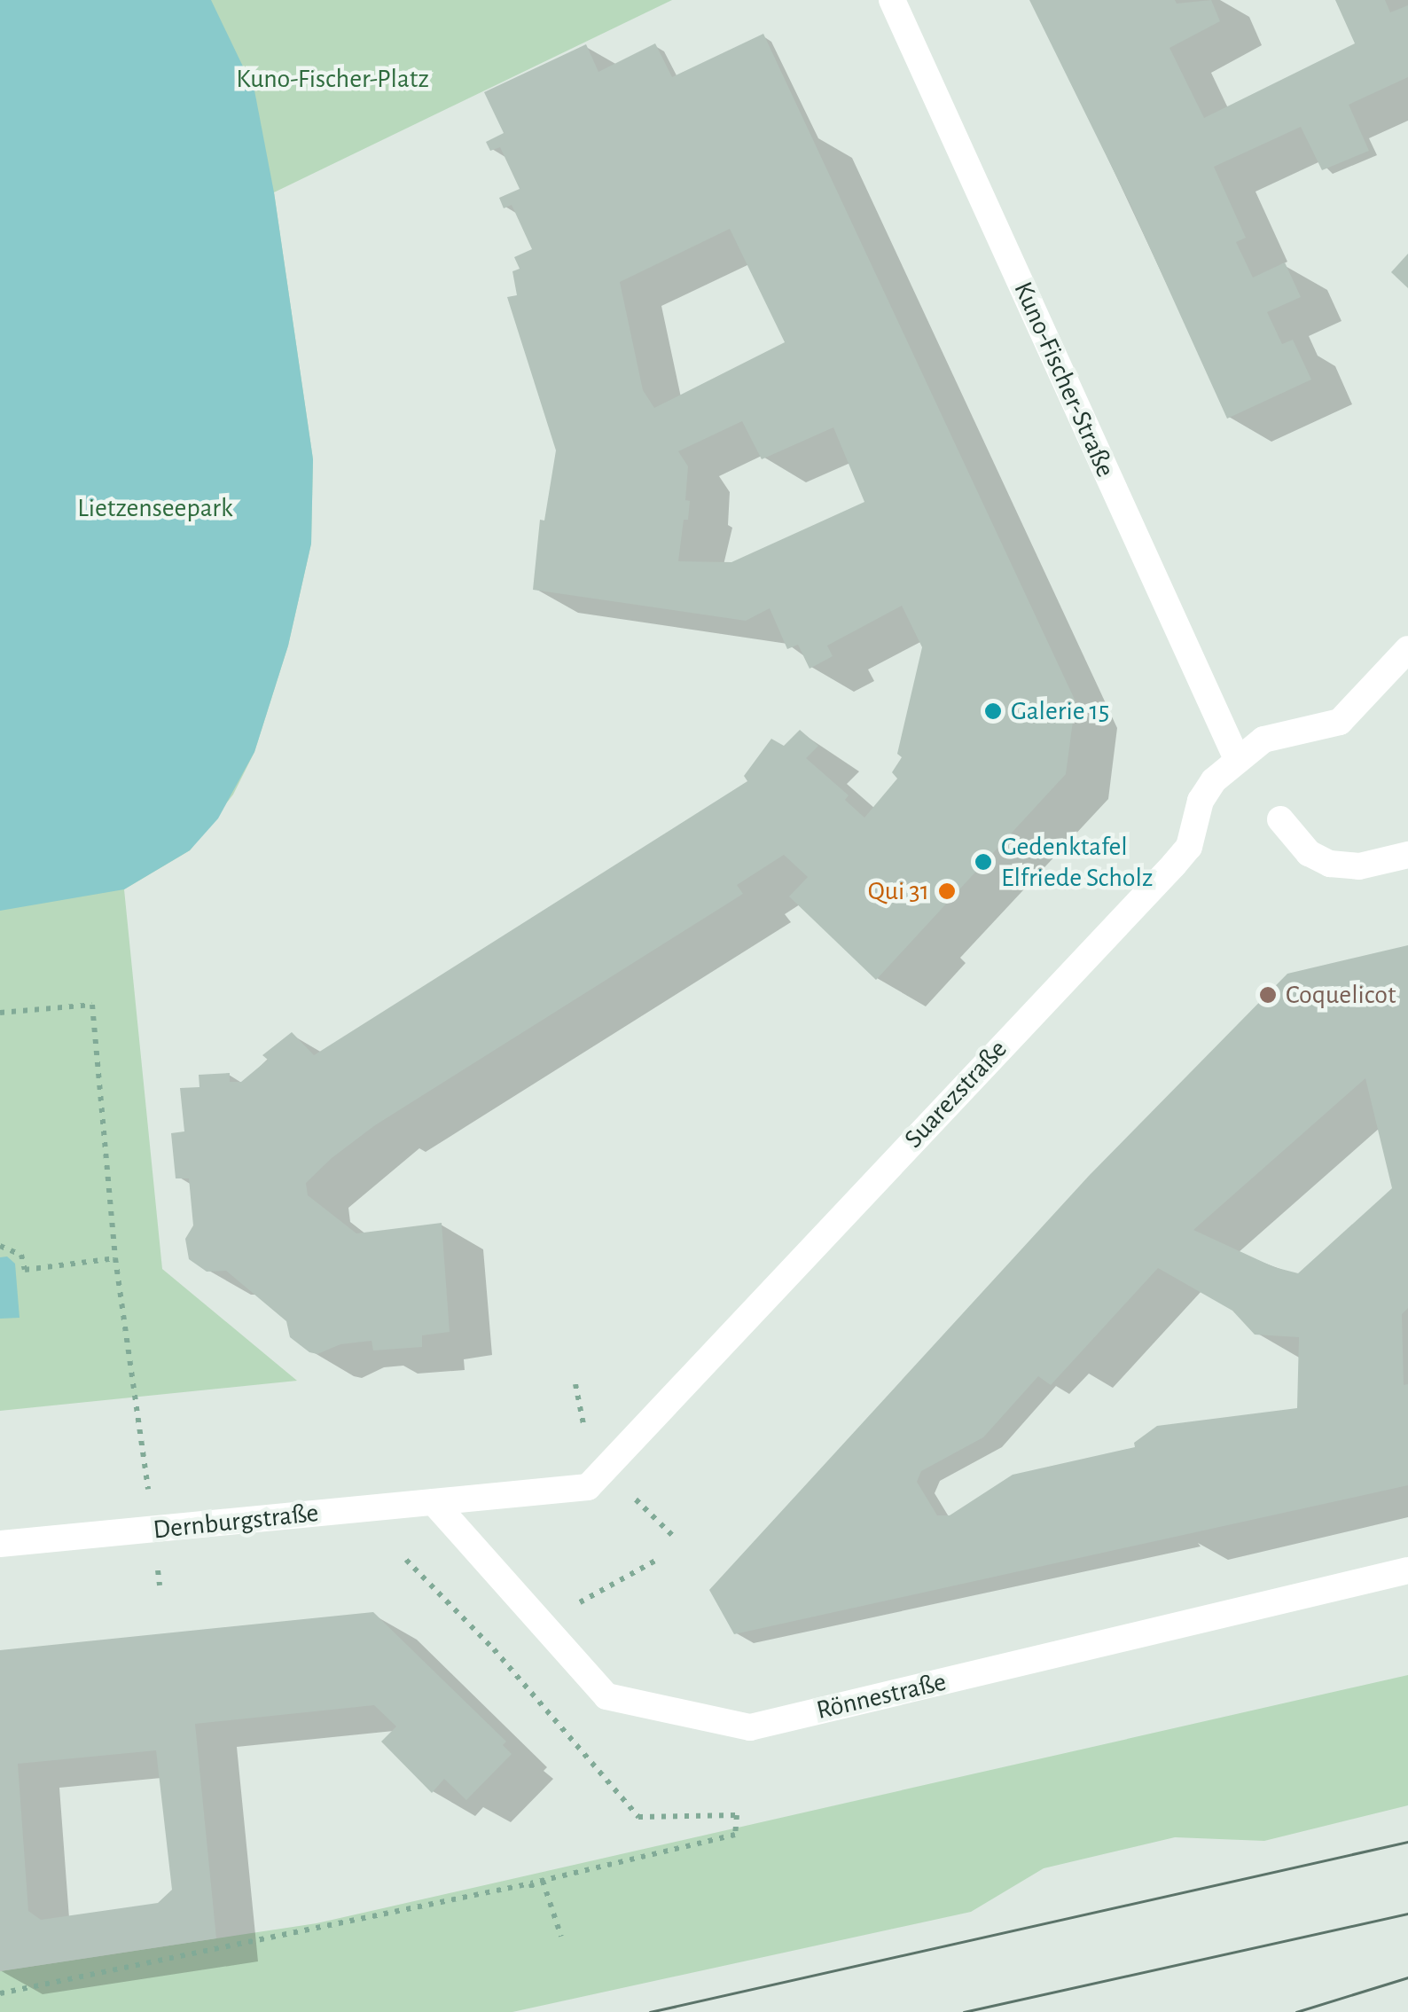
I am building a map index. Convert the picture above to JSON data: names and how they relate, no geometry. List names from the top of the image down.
{
  "streets": {
    "street": [
      "Kuno-Fischer-Straße",
      "Suarezstraße",
      "Dernburgstraße",
      "Rönnestraße"
    ]
  },
  "crossings": [
    ["Kuno-Fischer-Straße", "Suarezstraße"],
    ["Suarezstraße", "Dernburgstraße"],
    ["Dernburgstraße", "Rönnestraße"]
  ],
  "parks": ["Kuno-Fischer-Platz", "Lietzenseepark"],
  "places": [
    "Galerie 15",
    "Gedenktafel Elfriede Scholz",
    "Qui 31",
    "Coquelicot"
  ]
}
